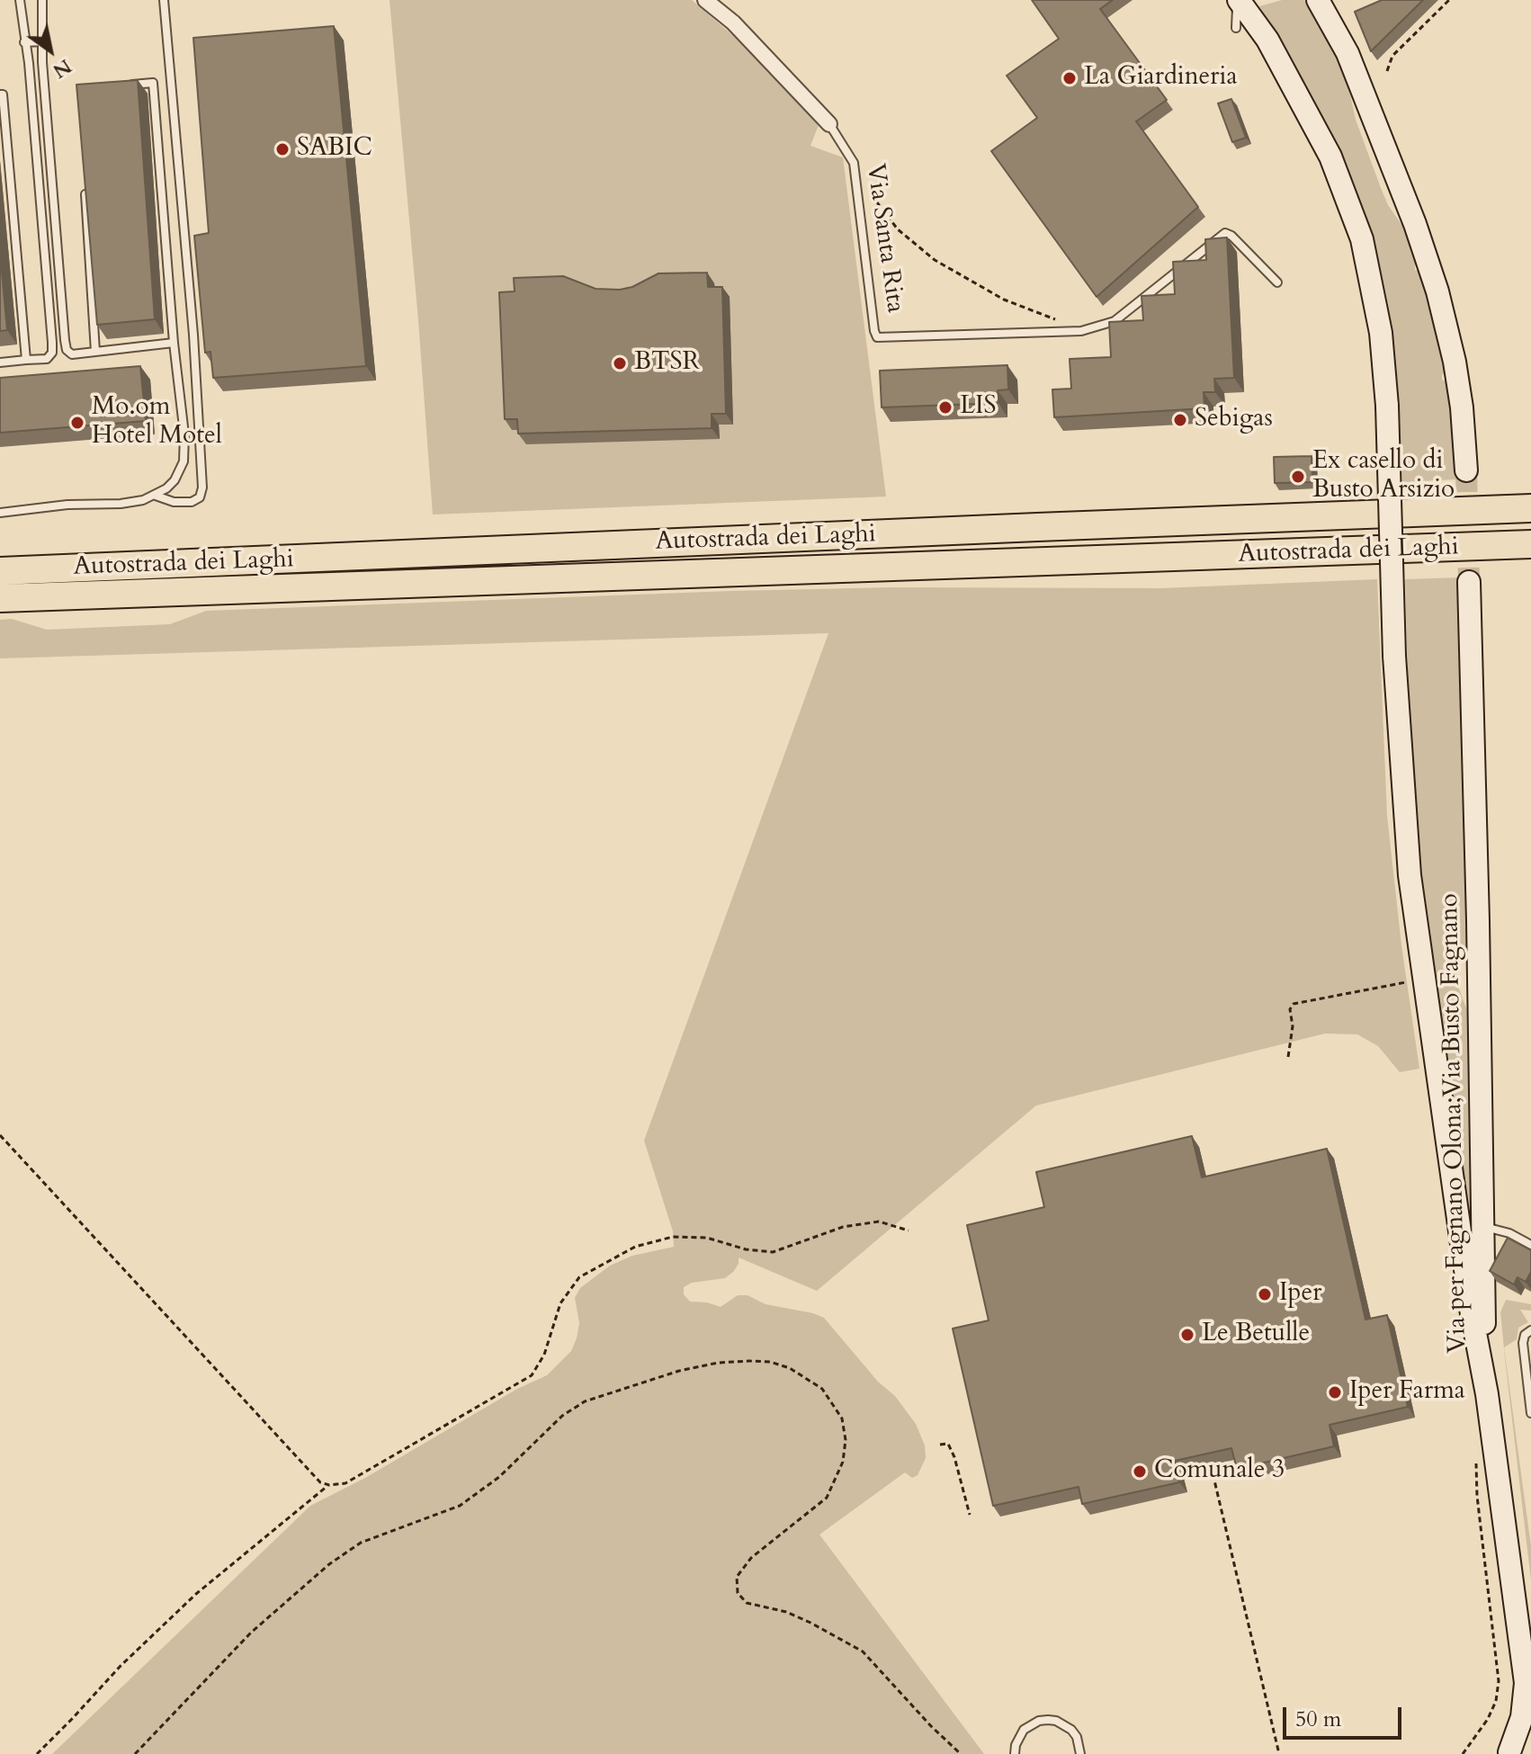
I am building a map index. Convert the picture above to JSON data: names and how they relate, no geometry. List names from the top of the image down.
{
  "streets": {
    "highway": ["Autostrada dei Laghi"],
    "main road": ["Via per Fagnano Olona;Via Busto Fagnano"],
    "street": ["Via Santa Rita"]
  },
  "places": [
    "La Giardineria",
    "SABIC",
    "BTSR",
    "LIS",
    "Sebigas",
    "Mo.om Hotel Motel",
    "Ex casello di Busto Arsizio",
    "Iper",
    "Le Betulle",
    "Iper Farma",
    "Comunale 3"
  ],
  "scale_bar": "50 m",
  "north": "bottom right"
}
